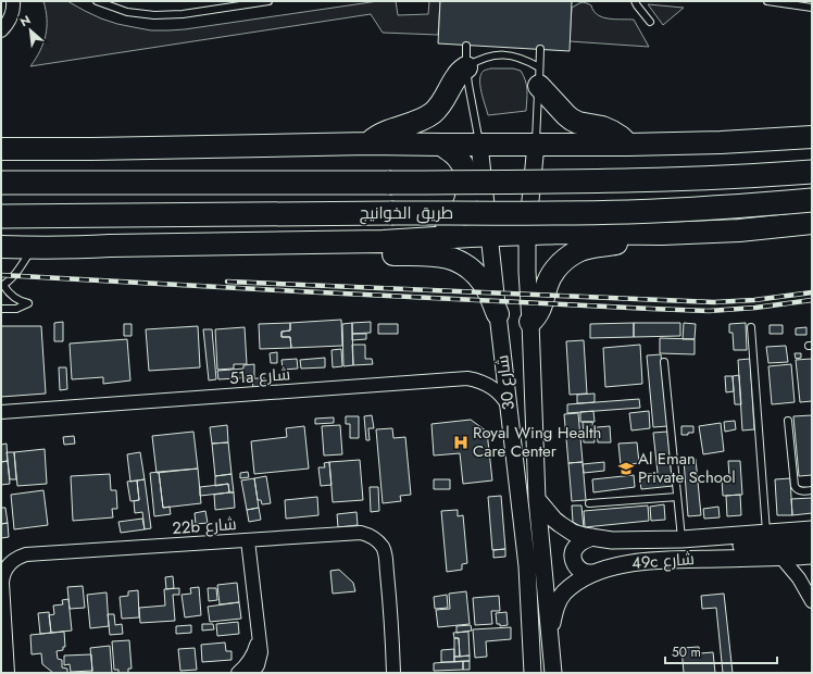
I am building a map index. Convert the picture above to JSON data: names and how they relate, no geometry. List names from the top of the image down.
{
  "streets": {
    "highway": ["طريق الخوانيج"],
    "street": [
      "51a شارع",
      "شارع 30",
      "22b شارع",
      "49c شارع"
    ]
  },
  "crossings": [
    ["51a شارع", "شارع 30"],
    ["شارع 30", "49c شارع"]
  ],
  "places": {
    "hospital": ["Royal Wing Health Care Center"],
    "school or university": ["Al Eman Private School"]
  },
  "scale_bar": "50 m",
  "north": "top left"
}
